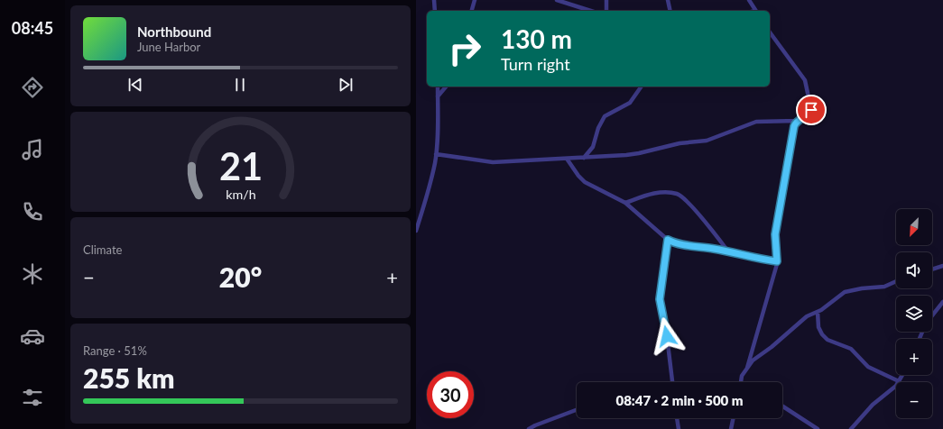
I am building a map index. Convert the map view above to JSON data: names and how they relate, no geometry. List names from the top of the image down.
{
  "north": "bottom left",
  "page": {
    "tabs": "08:45",
    "turn": ["130 m", "Turn right"],
    "song": ["Northbound", "June Harbor"],
    "map_buttons": ["+", "−"],
    "tile": [
      "Climate",
      ["Range · 51%", "255 km"]
    ],
    "heat": ["−", "20°", "+"],
    "limit": "30",
    "trip": "08:47 · 2 min · 500 m",
    "gauge": ["21", "km/h"]
  }
}
